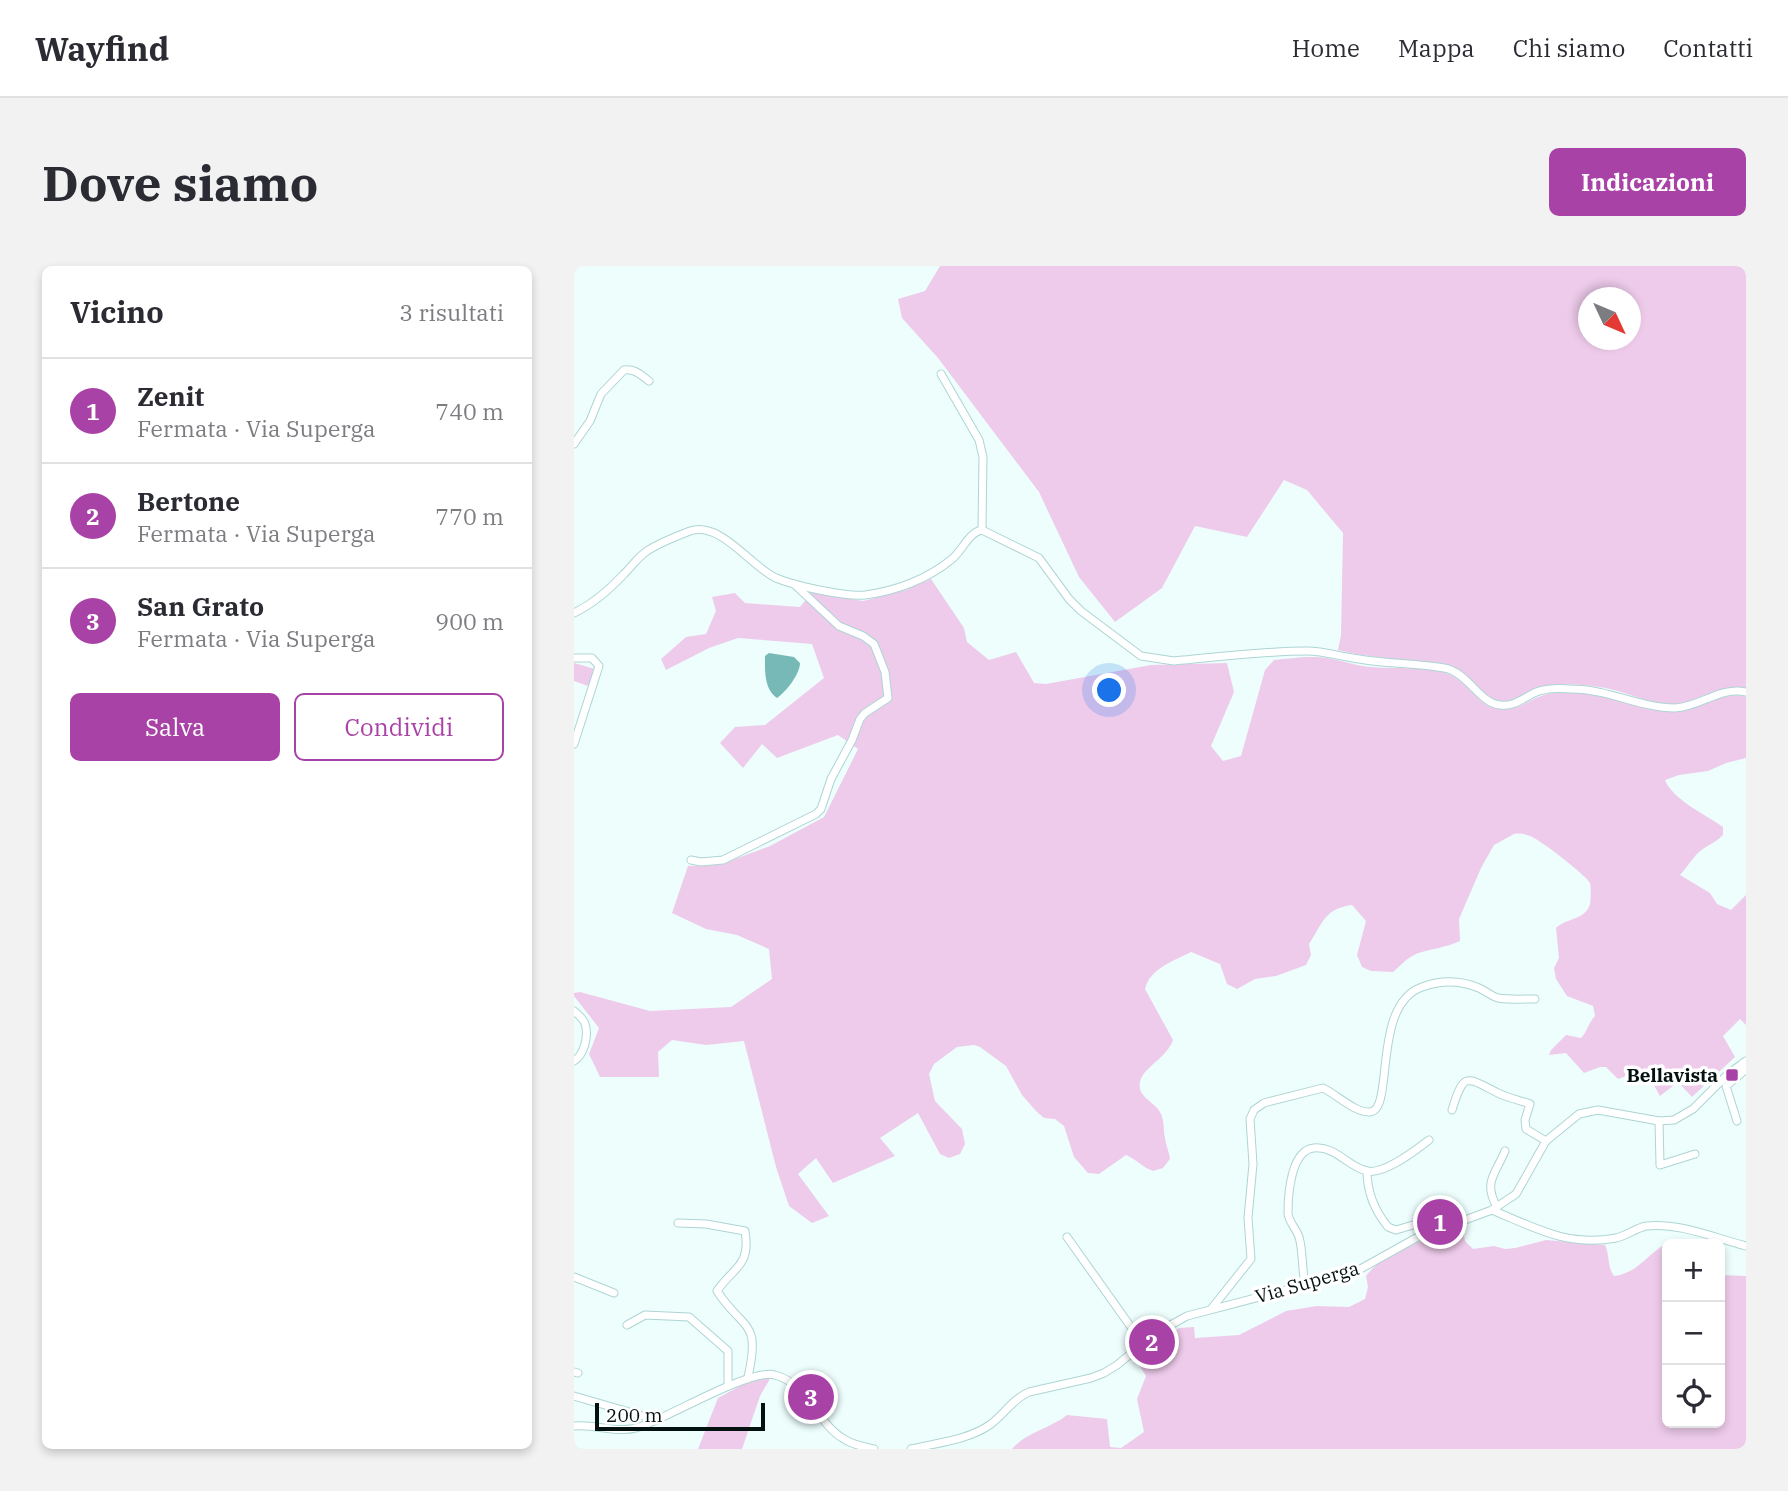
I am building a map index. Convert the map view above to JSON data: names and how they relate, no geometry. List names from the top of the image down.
{
  "streets": {
    "street": ["Via Superga"]
  },
  "places": {
    "transit": ["Bellavista"]
  },
  "scale_bar": "200 m",
  "north": "bottom right",
  "page": {
    "header": "Wayfind",
    "nav": [
      "Home",
      "Mappa",
      "Chi siamo",
      "Contatti"
    ],
    "buttons": [
      "Indicazioni",
      ["Salva", "Condividi"]
    ],
    "title": "Dove siamo",
    "heading": ["Vicino", "3 risultati"],
    "list": [
      {
        "mark": "1",
        "name": "Zenit",
        "note": "Fermata · Via Superga",
        "value": "740 m"
      },
      {
        "mark": "2",
        "name": "Bertone",
        "note": "Fermata · Via Superga",
        "value": "770 m"
      },
      {
        "mark": "3",
        "name": "San Grato",
        "note": "Fermata · Via Superga",
        "value": "900 m"
      }
    ],
    "pins": ["1", "2", "3"],
    "map_buttons": ["+", "−"],
    "scale": "200 m"
  }
}
